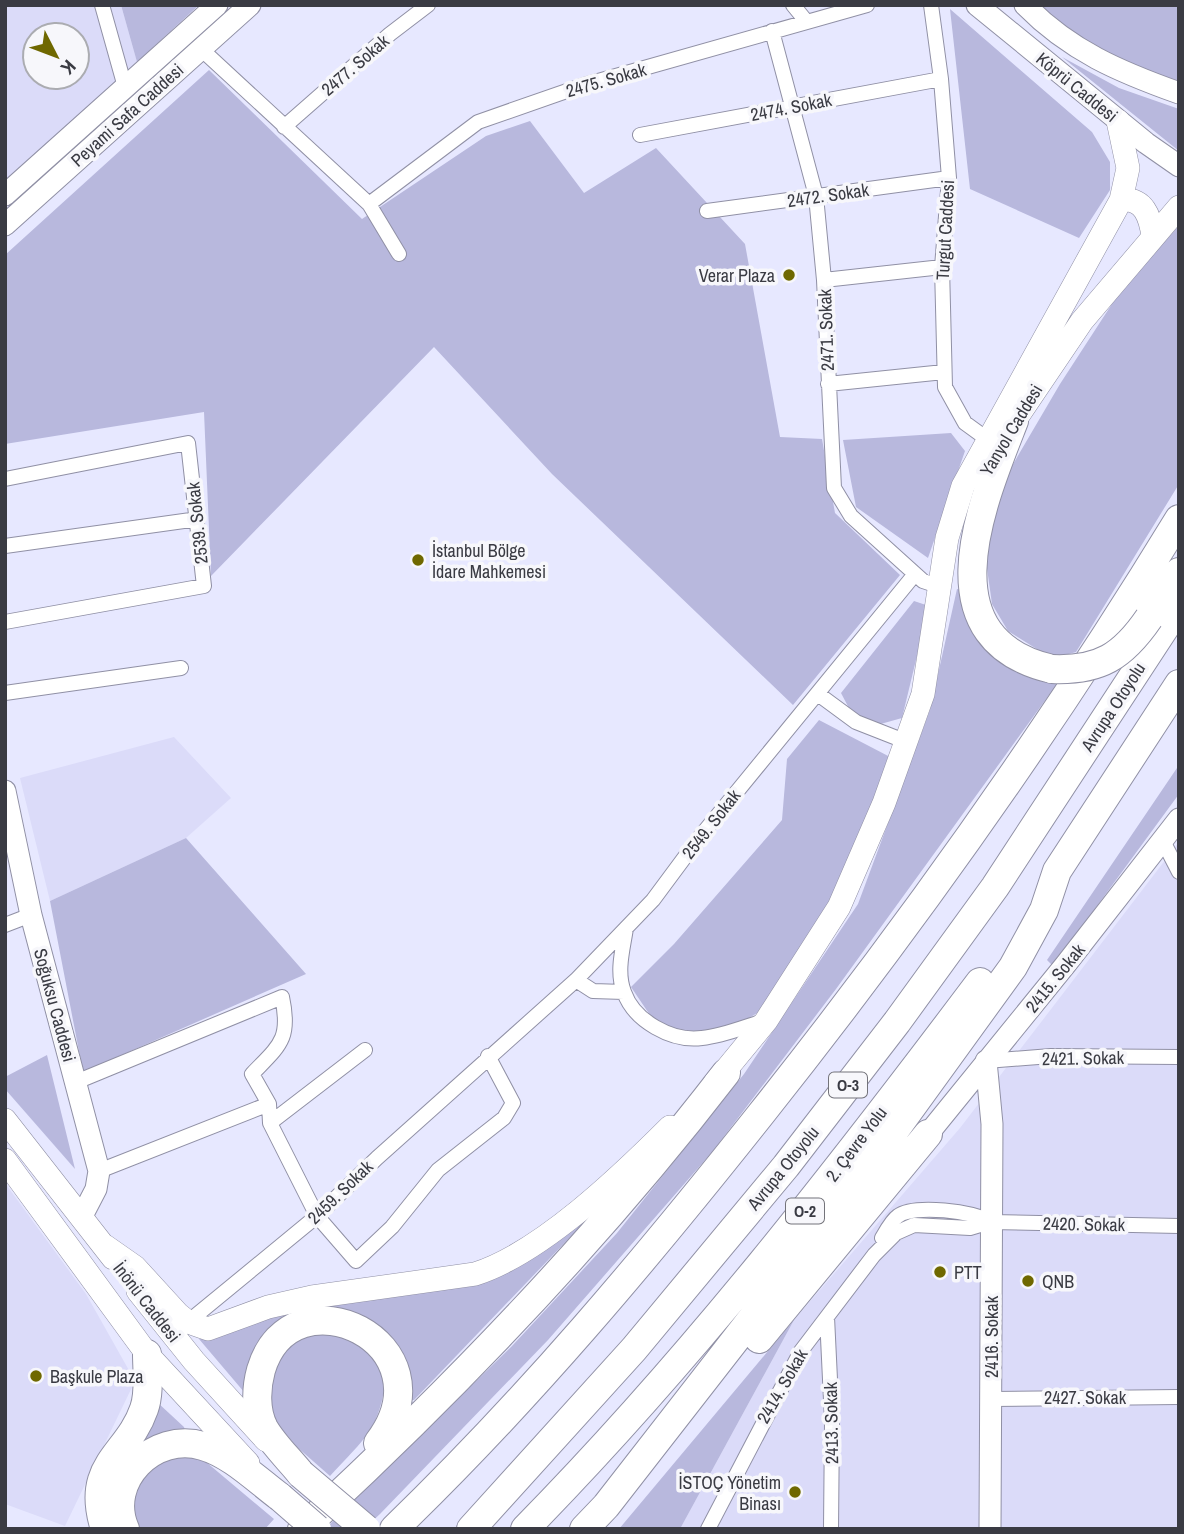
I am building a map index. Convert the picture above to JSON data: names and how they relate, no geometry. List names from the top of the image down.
{
  "streets": {
    "highway": [
      "Avrupa Otoyolu",
      "O-3",
      "2. Çevre Yolu",
      "O-2"
    ],
    "main road": ["Yanyol Caddesi", "İnönü Caddesi"],
    "street": [
      "2477. Sokak",
      "2475. Sokak",
      "Köprü Caddesi",
      "2474. Sokak",
      "Peyami Safa Caddesi",
      "2472. Sokak",
      "Turgut Caddesi",
      "2471. Sokak",
      "2539. Sokak",
      "2549. Sokak",
      "2415. Sokak",
      "Soğuksu Caddesi",
      "2421. Sokak",
      "2459. Sokak",
      "2420. Sokak",
      "2416. Sokak",
      "2414. Sokak",
      "2427. Sokak",
      "2413. Sokak"
    ]
  },
  "crossings": [
    ["2475. Sokak", "2471. Sokak"],
    ["2474. Sokak", "Turgut Caddesi"],
    ["2474. Sokak", "2471. Sokak"],
    ["2472. Sokak", "Turgut Caddesi"],
    ["2472. Sokak", "2471. Sokak"],
    ["2471. Sokak", "2549. Sokak"],
    ["2549. Sokak", "2459. Sokak"],
    ["2415. Sokak", "2421. Sokak"],
    ["2415. Sokak", "2416. Sokak"],
    ["2421. Sokak", "2416. Sokak"],
    ["2420. Sokak", "2416. Sokak"],
    ["2420. Sokak", "2414. Sokak"],
    ["2416. Sokak", "2427. Sokak"],
    ["2414. Sokak", "2413. Sokak"]
  ],
  "places": [
    "Verar Plaza",
    "İstanbul Bölge İdare Mahkemesi",
    "PTT",
    "QNB",
    "Başkule Plaza",
    "İSTOÇ Yönetim Binası"
  ],
  "north": "bottom right"
}
